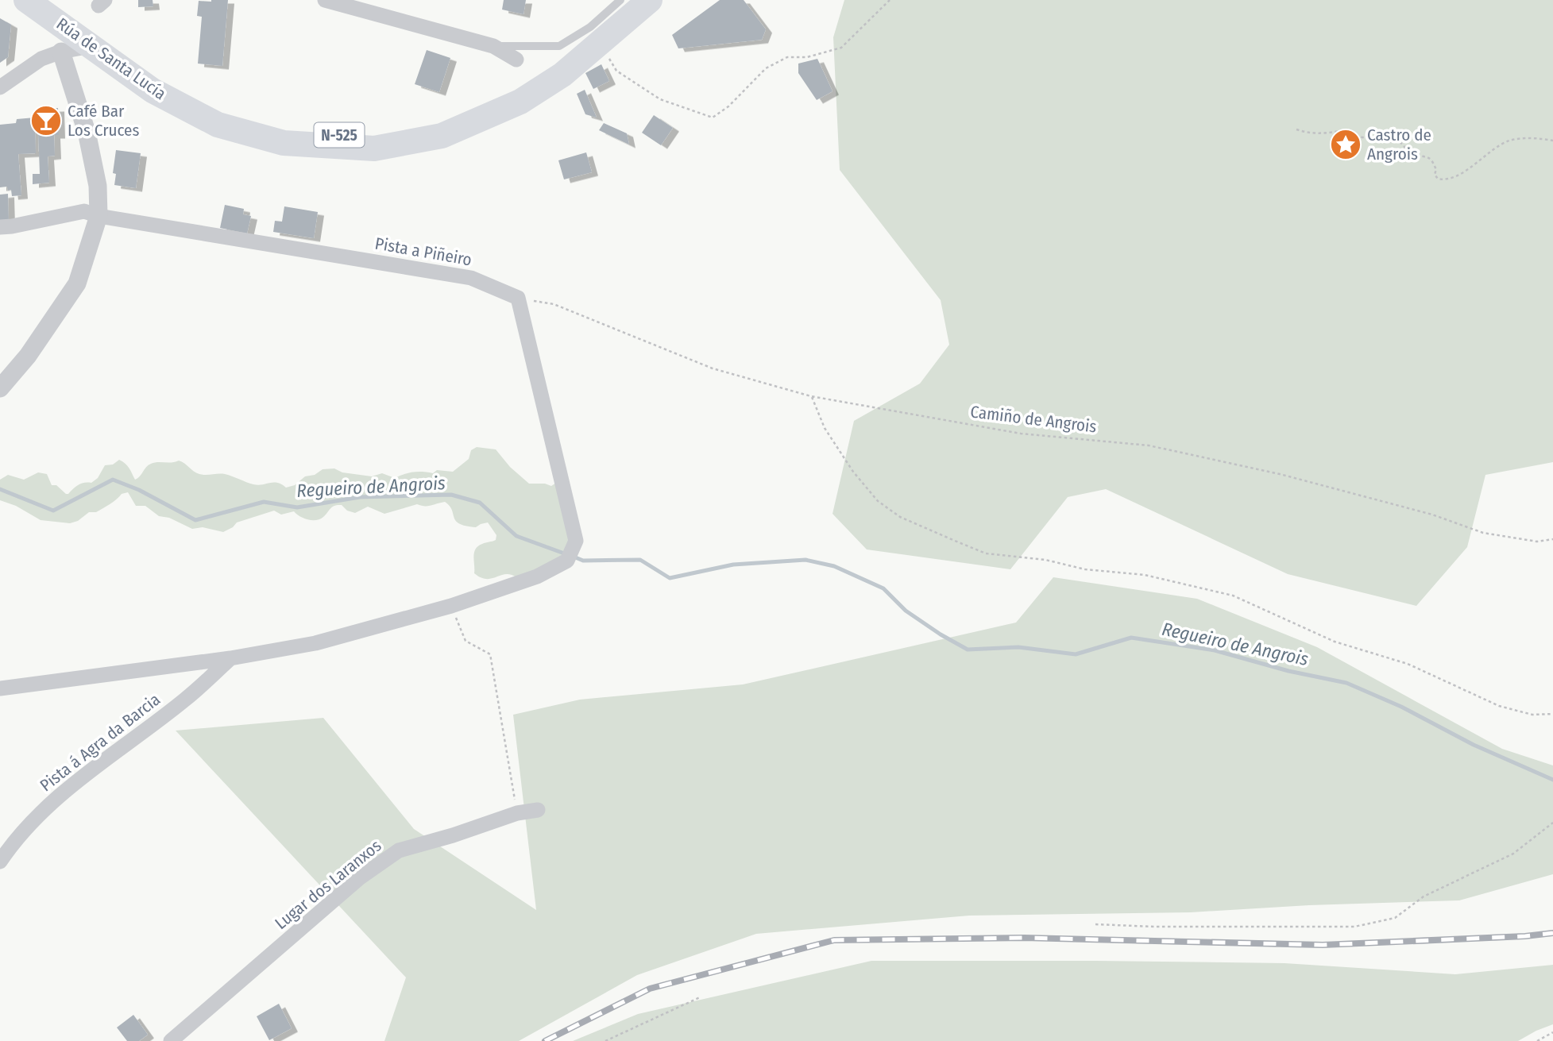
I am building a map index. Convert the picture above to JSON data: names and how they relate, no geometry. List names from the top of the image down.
{
  "streets": {
    "highway": ["Rúa de Santa Lucía", "N-525"],
    "street": ["Pista a Piñeiro", "Pista á Agra da Barcia", "Lugar dos Laranxos"],
    "path": ["Camiño de Angrois"]
  },
  "crossings": [
    ["Pista a Piñeiro", "Camiño de Angrois"]
  ],
  "water": ["Regueiro de Angrois"],
  "places": {
    "bar": ["Café Bar Los Cruces"],
    "place": ["Castro de Angrois"]
  }
}
